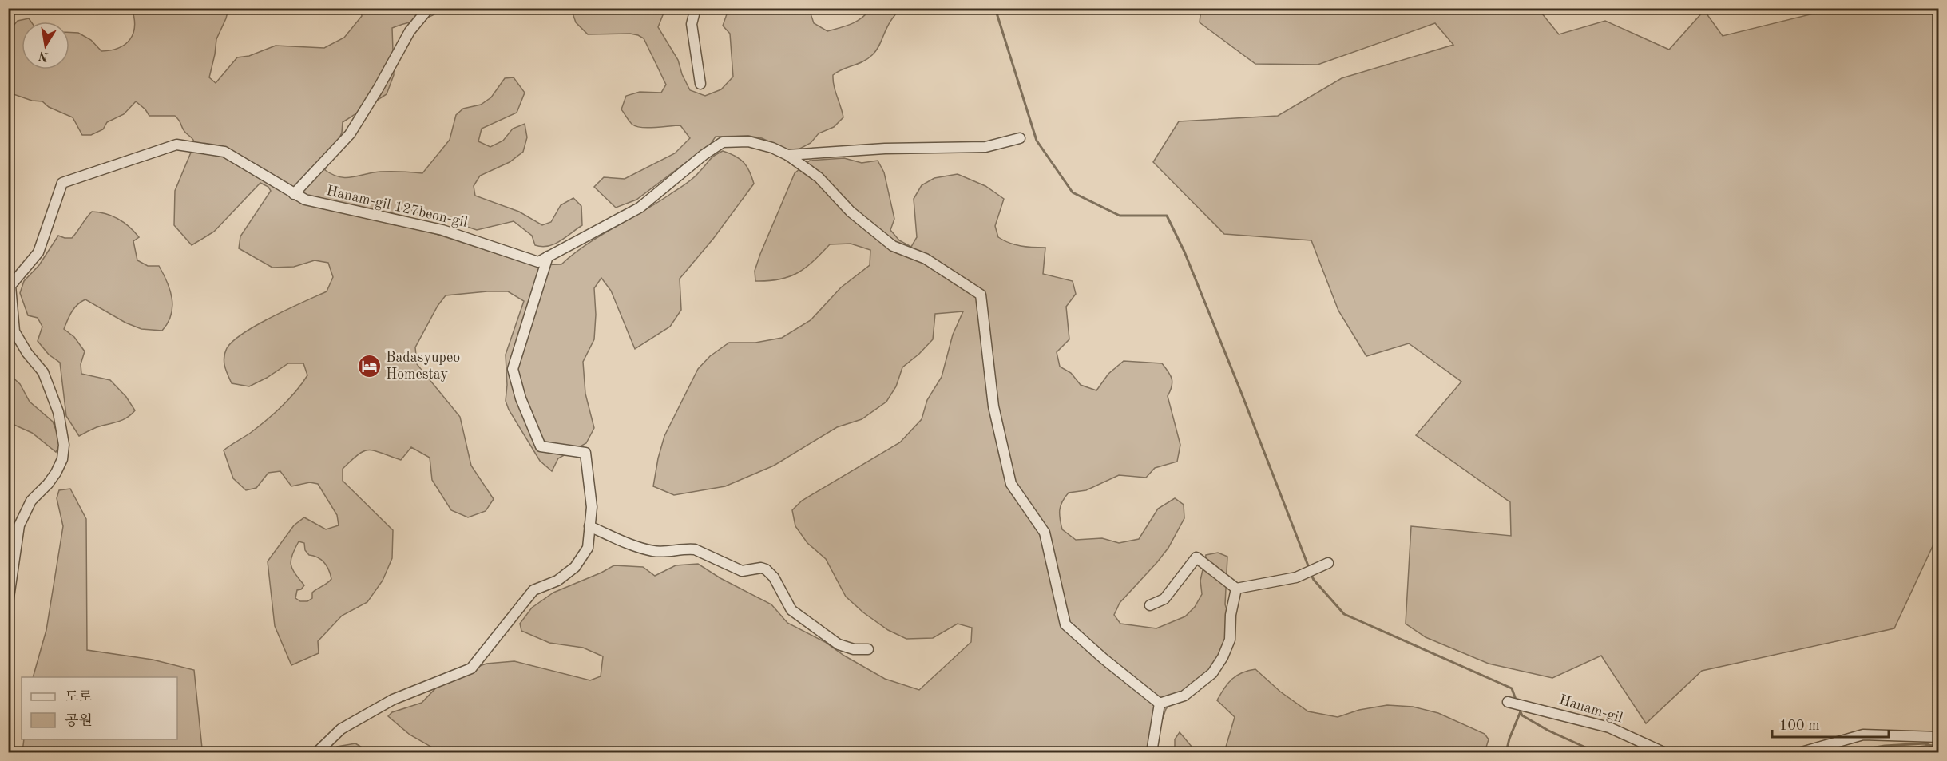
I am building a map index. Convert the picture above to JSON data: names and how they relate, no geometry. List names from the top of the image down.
{
  "streets": {
    "street": ["Hanam-gil 127beon-gil", "Hanam-gil"]
  },
  "places": {
    "hotel": ["Badasyupeo Homestay"]
  },
  "legend": ["도로", "공원"],
  "scale_bar": "100 m",
  "north": "bottom"
}
